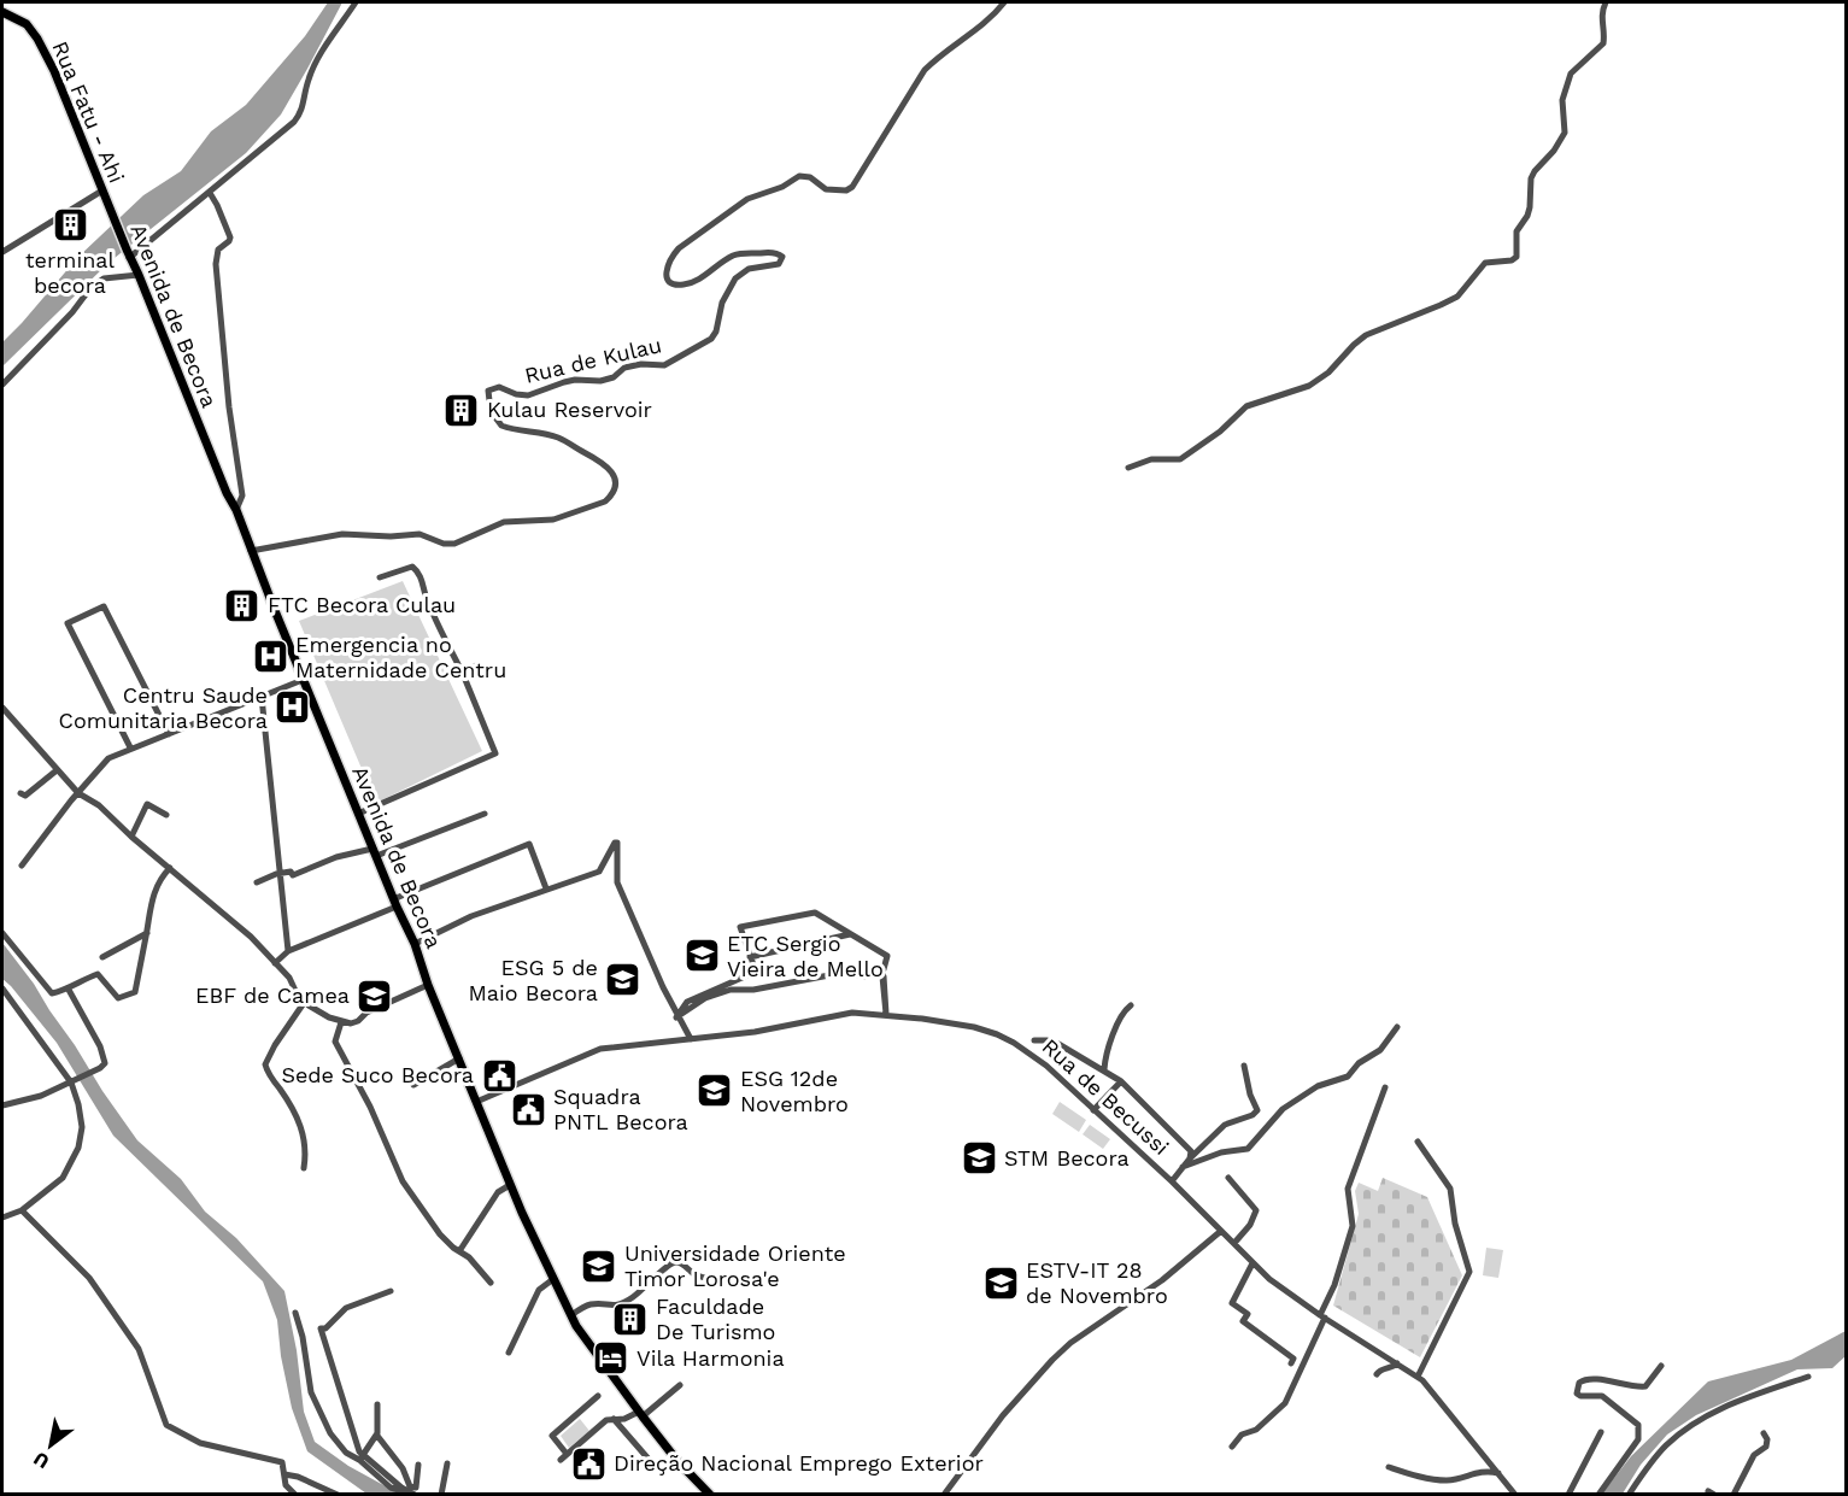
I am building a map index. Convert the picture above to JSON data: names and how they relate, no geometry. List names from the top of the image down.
{
  "streets": {
    "main road": ["Rua Fatu - Ahi", "Avenida de Becora"],
    "street": ["Rua de Kulau", "Rua de Becussi"]
  },
  "crossings": [
    ["Rua Fatu - Ahi", "Avenida de Becora"],
    ["Avenida de Becora", "Rua de Kulau"],
    ["Avenida de Becora", "Rua de Becussi"]
  ],
  "places": {
    "building": [
      "terminal becora",
      "Kulau Reservoir",
      "FTC Becora Culau",
      "Faculdade De Turismo"
    ],
    "hospital": ["Emergencia no Maternidade Centru", "Centru Saude Comunitaria Becora"],
    "school or university": [
      "ETC Sergio Vieira de Mello",
      "ESG 5 de Maio Becora",
      "EBF de Camea",
      "ESG 12de Novembro",
      "STM Becora",
      "Universidade Oriente Timor Lorosa'e",
      "ESTV-IT 28 de Novembro"
    ],
    "public building": ["Sede Suco Becora", "Squadra PNTL Becora", "Direção Nacional Emprego Exterior"],
    "hotel": ["Vila Harmonia"]
  },
  "north": "bottom left"
}
